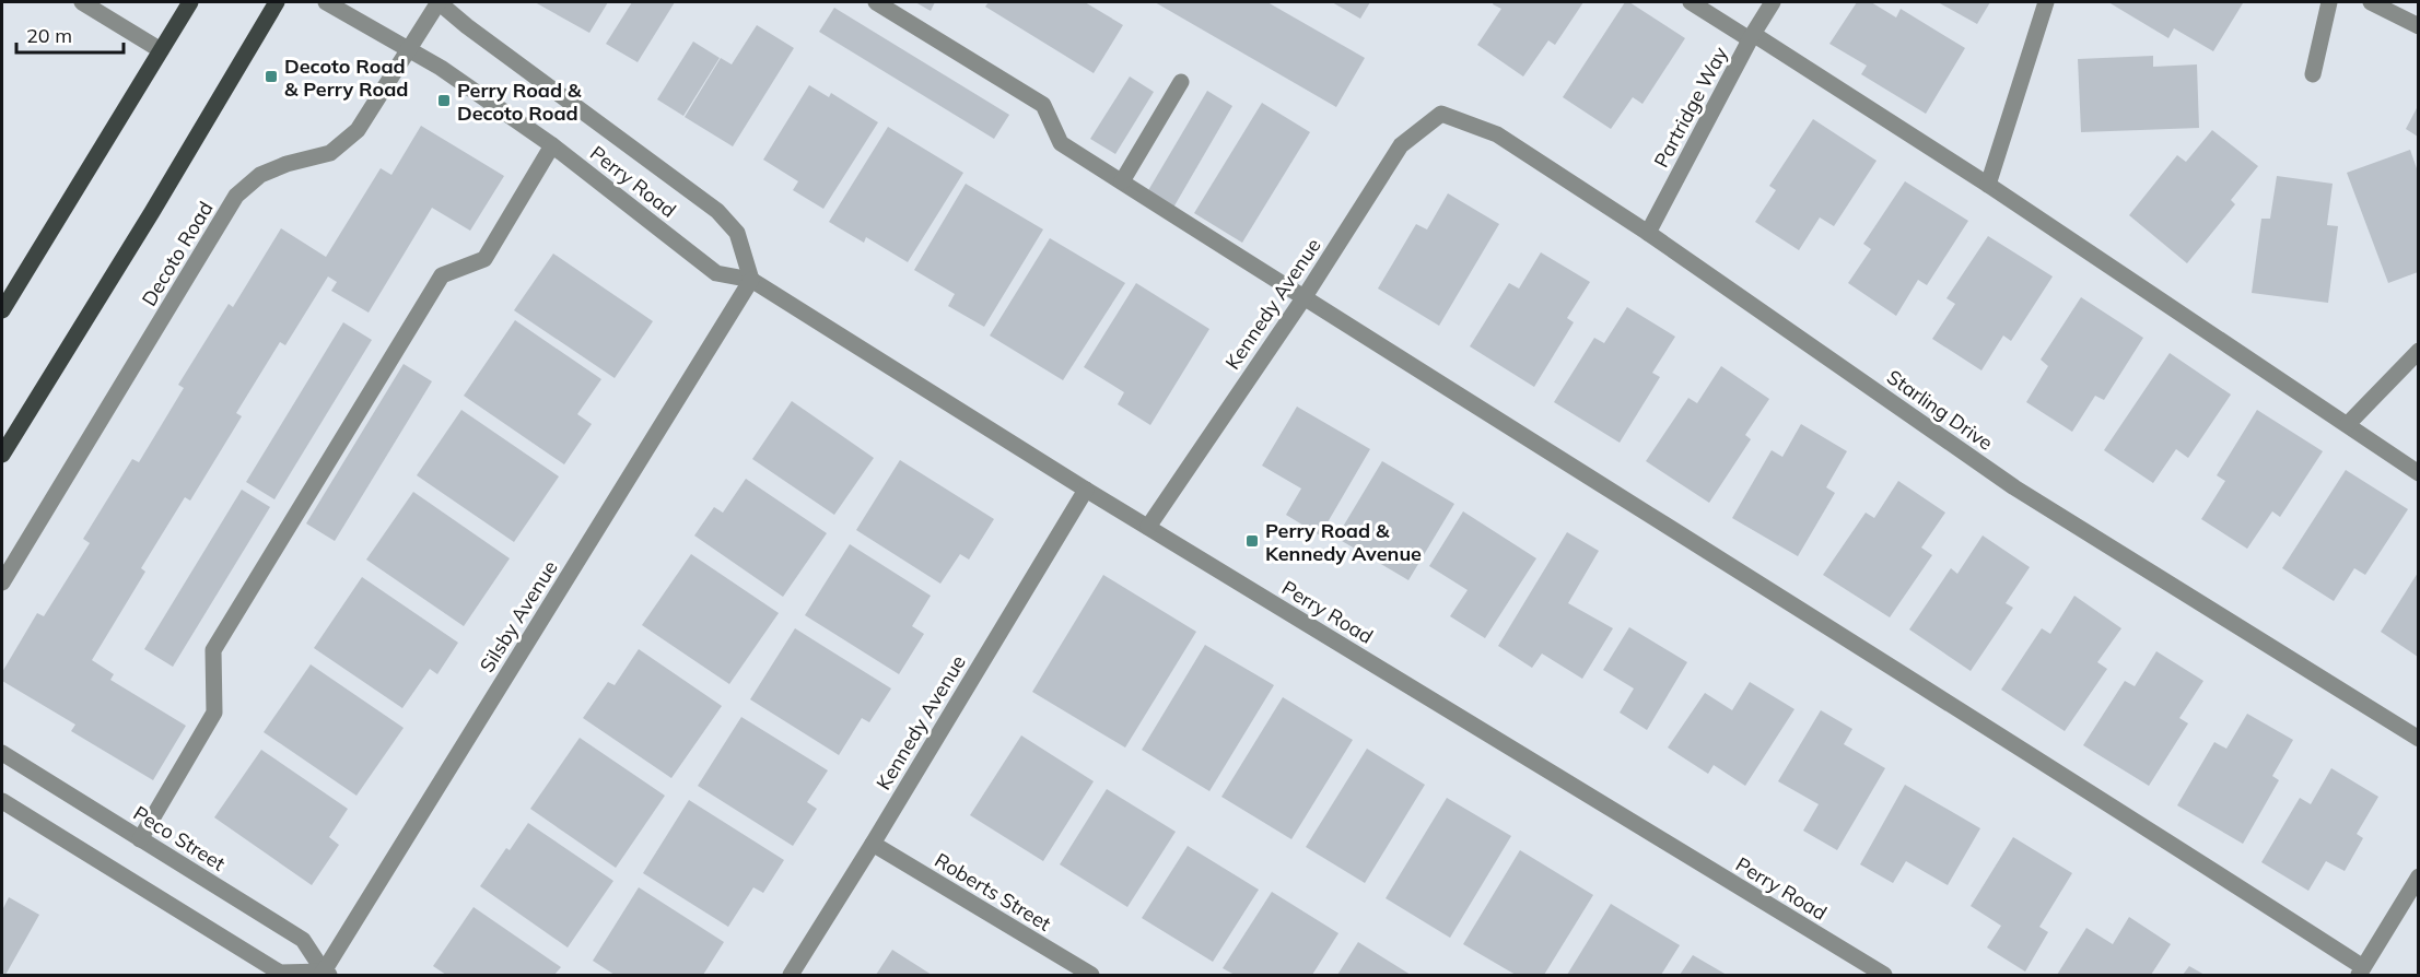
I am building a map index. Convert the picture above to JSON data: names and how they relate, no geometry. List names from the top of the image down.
{
  "streets": {
    "street": [
      "Partridge Way",
      "Perry Road",
      "Decoto Road",
      "Kennedy Avenue",
      "Starling Drive",
      "Silsby Avenue",
      "Peco Street",
      "Roberts Street"
    ]
  },
  "crossings": [
    ["Partridge Way", "Starling Drive"],
    ["Perry Road", "Decoto Road"],
    ["Perry Road", "Kennedy Avenue"],
    ["Perry Road", "Silsby Avenue"],
    ["Kennedy Avenue", "Starling Drive"],
    ["Kennedy Avenue", "Roberts Street"],
    ["Silsby Avenue", "Peco Street"]
  ],
  "places": {
    "transit": ["Decoto Road & Perry Road", "Perry Road & Decoto Road", "Perry Road & Kennedy Avenue"]
  },
  "scale_bar": "20 m"
}
